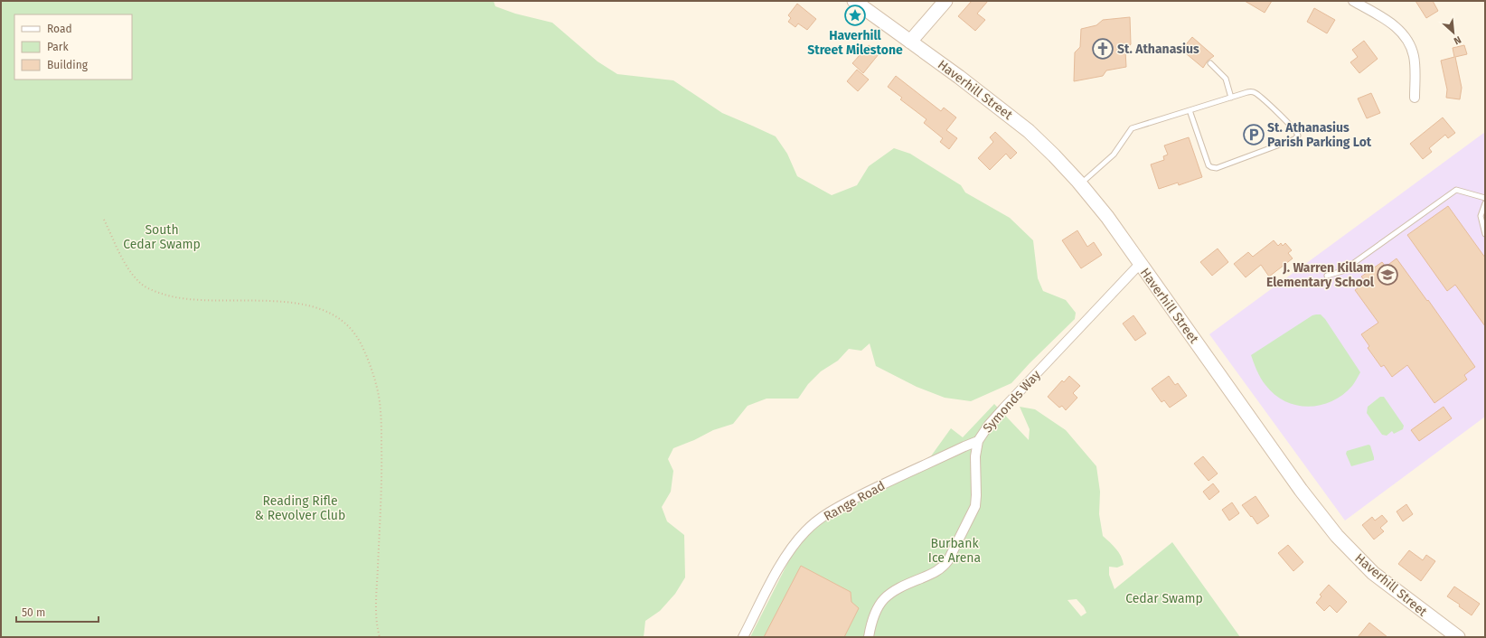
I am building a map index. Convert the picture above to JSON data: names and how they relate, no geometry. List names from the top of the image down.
{
  "streets": {
    "street": ["Haverhill Street", "Symonds Way", "Range Road"]
  },
  "crossings": [
    ["Haverhill Street", "Symonds Way"],
    ["Symonds Way", "Range Road"]
  ],
  "parks": [
    "South Cedar Swamp",
    "Reading Rifle & Revolver Club",
    "Burbank Ice Arena",
    "Cedar Swamp"
  ],
  "places": {
    "place": ["Haverhill Street Milestone"],
    "church": ["St. Athanasius"],
    "parking": ["St. Athanasius Parish Parking Lot"],
    "school or university": ["J. Warren Killam Elementary School"]
  },
  "legend": ["Road", "Park", "Building"],
  "scale_bar": "50 m",
  "north": "bottom right"
}
